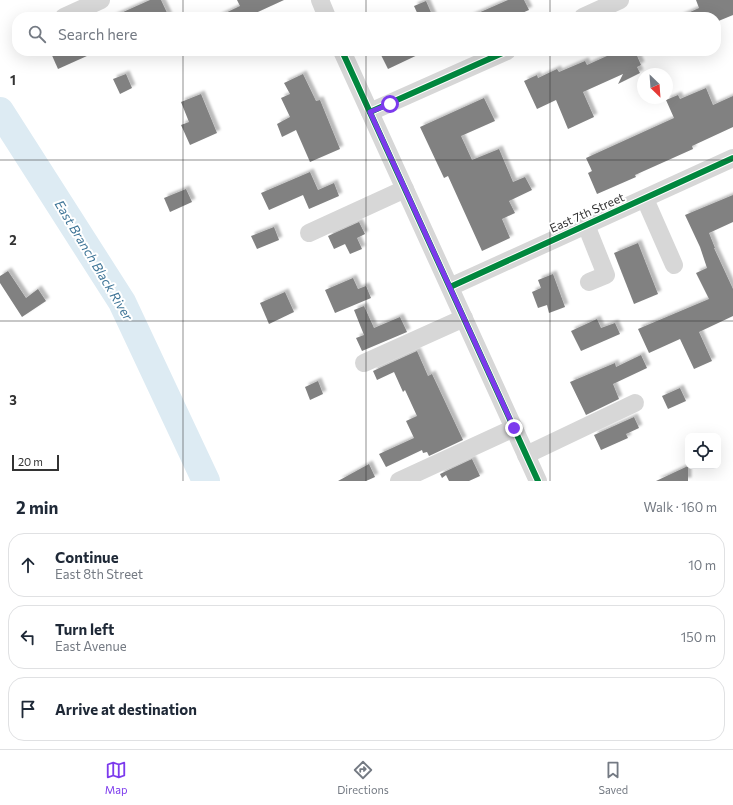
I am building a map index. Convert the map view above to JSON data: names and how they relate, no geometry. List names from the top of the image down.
{
  "streets": {
    "street": ["East 7th Street"]
  },
  "water": ["East Branch Black River"],
  "scale_bar": "20 m",
  "north": "bottom right",
  "page": {
    "search": "Search here",
    "scale": "20 m",
    "heading": ["2 min", "Walk · 160 m"],
    "list": [
      ["Continue", "East 8th Street", "10 m"],
      ["Turn left", "East Avenue", "150 m"],
      "Arrive at destination"
    ],
    "nav": ["Map", "Directions", "Saved"]
  },
  "grid": {
    "rows": ["1", "2", "3"]
  }
}
